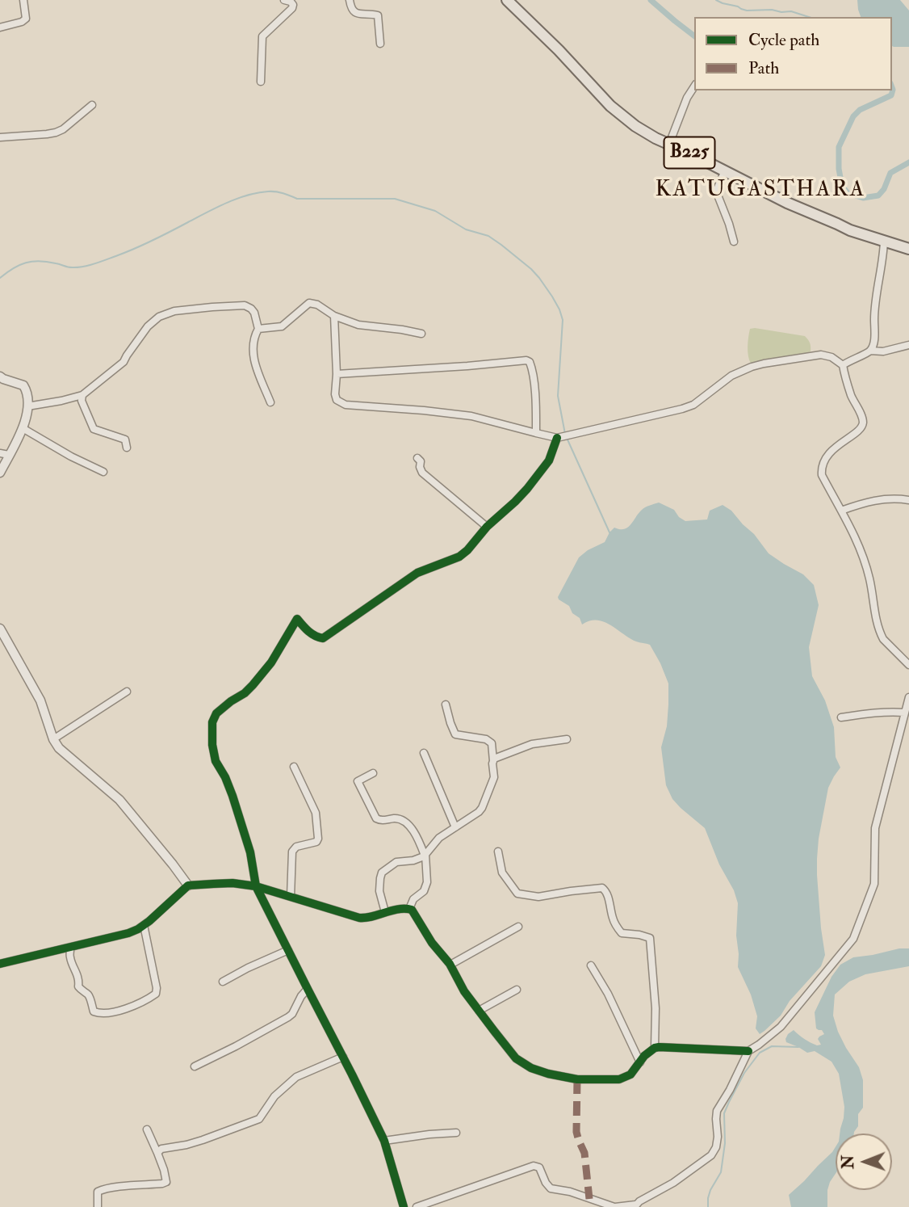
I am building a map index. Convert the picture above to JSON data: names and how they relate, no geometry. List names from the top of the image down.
{
  "streets": {
    "main road": ["B225"]
  },
  "districts": ["KATUGASTHARA"],
  "legend": ["Cycle path", "Path"],
  "north": "left"
}
